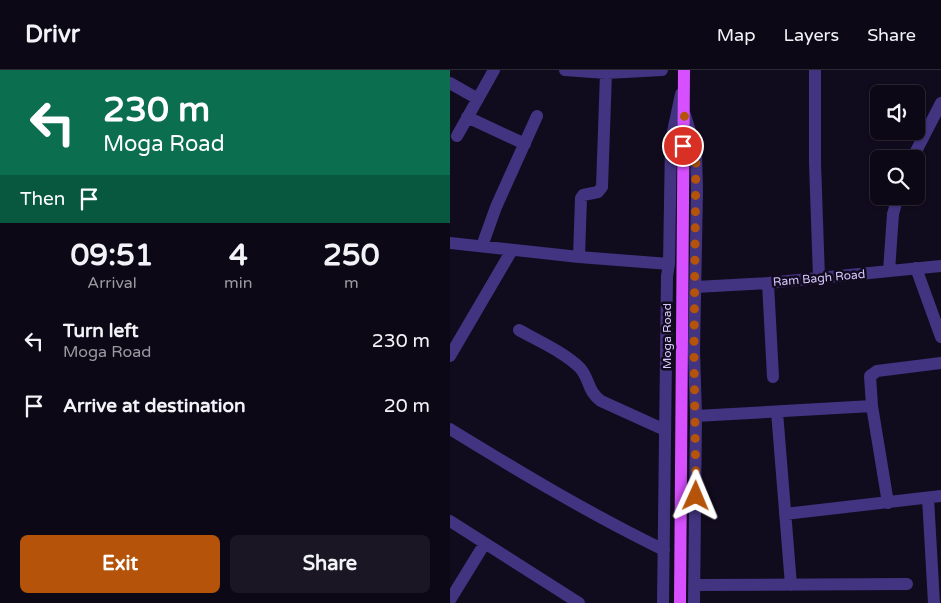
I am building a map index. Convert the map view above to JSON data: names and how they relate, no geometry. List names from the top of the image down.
{
  "streets": {
    "main road": ["Moga Road"],
    "street": ["Ram Bagh Road"]
  },
  "page": {
    "header": "Drivr",
    "nav": ["Map", "Layers", "Share"],
    "turn": ["230 m", "Moga Road"],
    "then": "Then",
    "eta": [
      "09:51",
      "Arrival",
      "4",
      "min",
      "250",
      "m"
    ],
    "list": [
      {
        "name": "Turn left",
        "note": "Moga Road",
        "value": "230 m"
      },
      {
        "name": "Arrive at destination",
        "value": "20 m"
      }
    ],
    "buttons": ["Exit", "Share"]
  }
}
